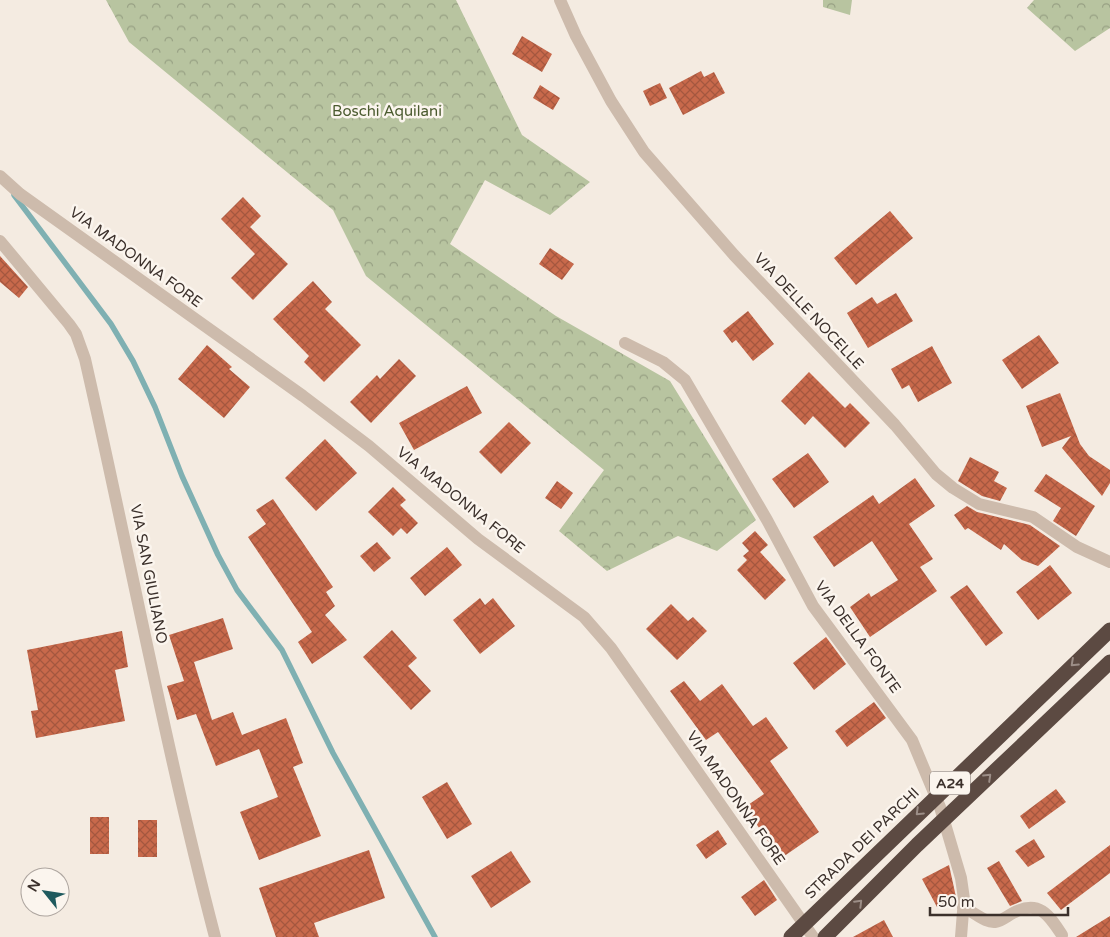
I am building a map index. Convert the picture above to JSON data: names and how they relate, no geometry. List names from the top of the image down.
{
  "streets": {
    "highway": ["A24", "STRADA DEI PARCHI"],
    "street": [
      "VIA MADONNA FORE",
      "VIA DELLE NOCELLE",
      "VIA SAN GIULIANO",
      "VIA DELLA FONTE"
    ]
  },
  "parks": ["Boschi Aquilani"],
  "scale_bar": "50 m",
  "north": "top left"
}
